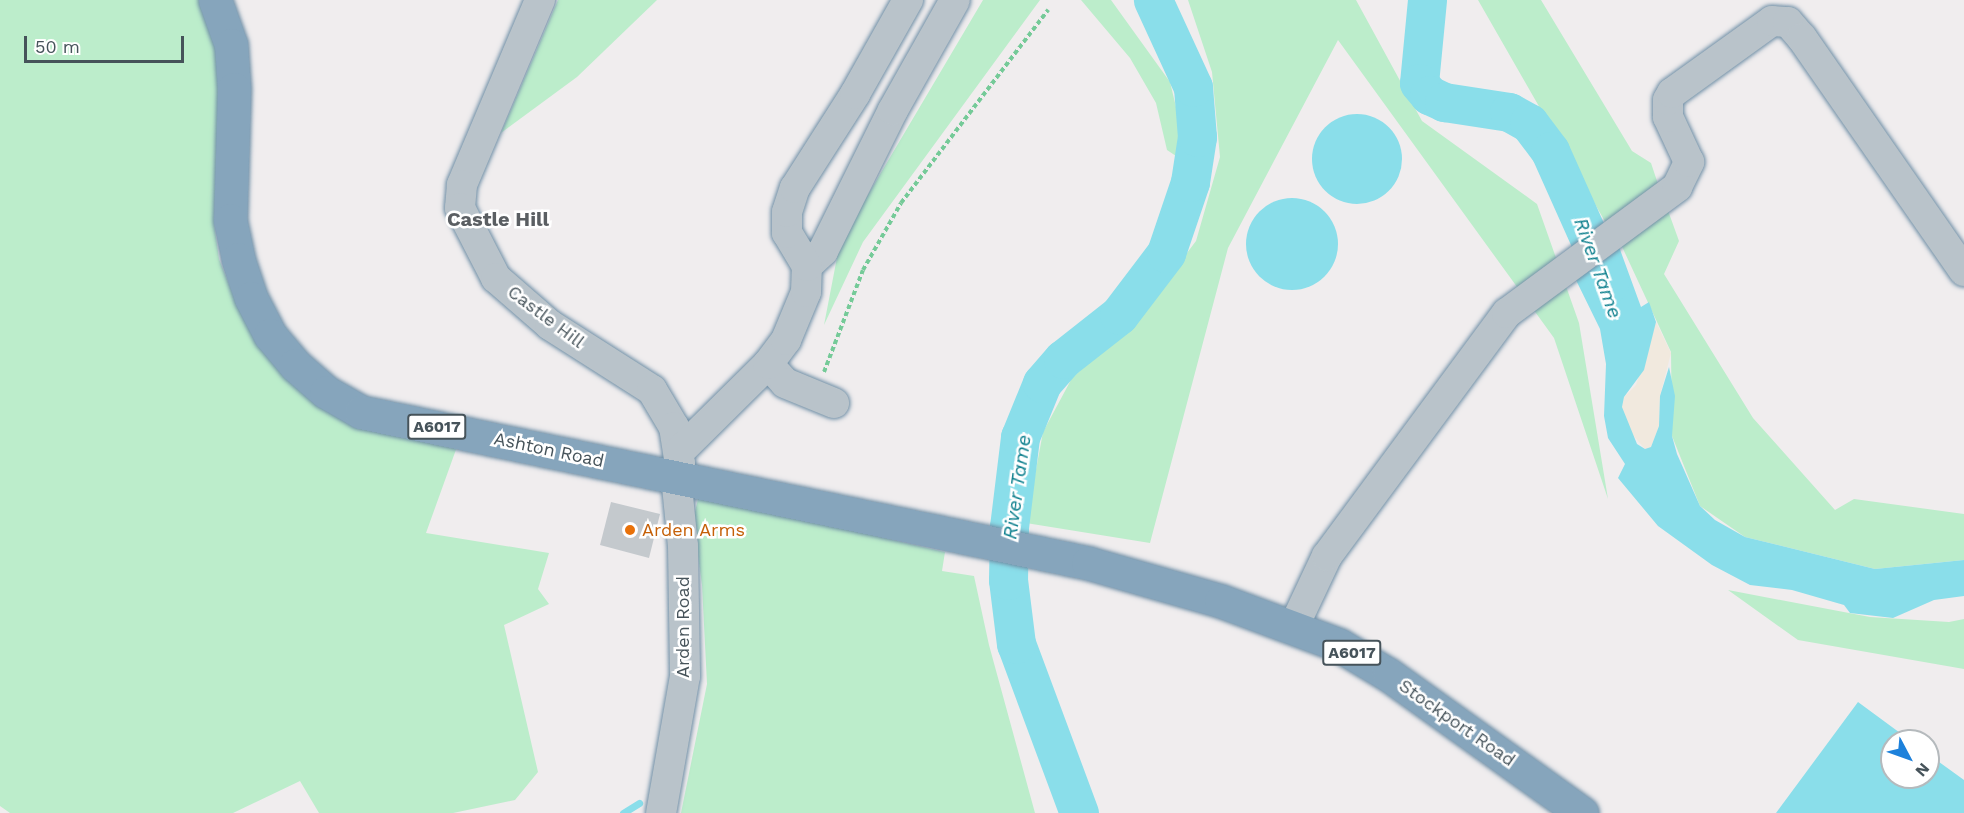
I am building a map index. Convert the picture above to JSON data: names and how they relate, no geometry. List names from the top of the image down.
{
  "streets": {
    "highway": ["A6017", "Ashton Road", "Stockport Road"],
    "street": ["Castle Hill", "Arden Road"]
  },
  "crossings": [
    ["Castle Hill", "Ashton Road"],
    ["Castle Hill", "Arden Road"],
    ["Ashton Road", "Arden Road"],
    ["Ashton Road", "Stockport Road"]
  ],
  "districts": ["Castle Hill"],
  "water": ["River Tame"],
  "places": ["Arden Arms"],
  "scale_bar": "50 m",
  "north": "bottom right"
}
